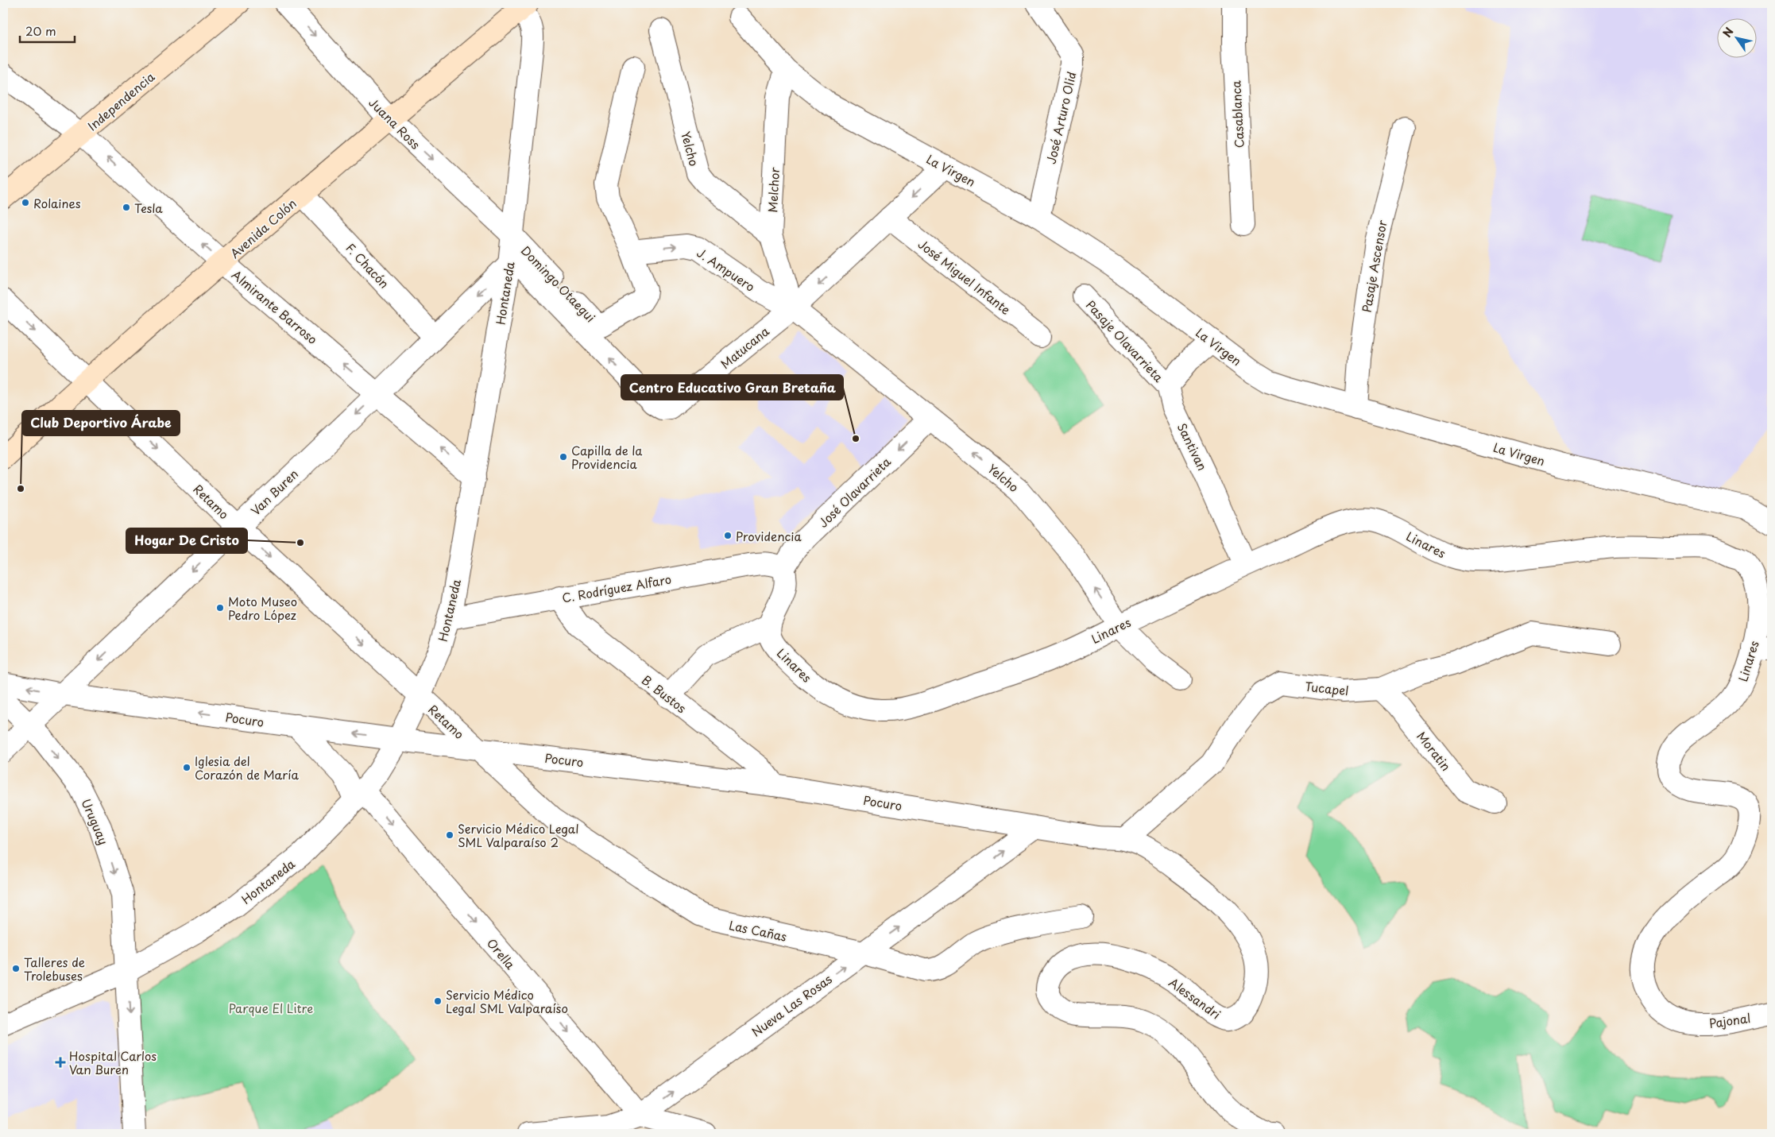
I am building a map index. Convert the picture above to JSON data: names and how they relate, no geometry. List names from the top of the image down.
{
  "streets": {
    "main road": ["Independencia", "Avenida Colón"],
    "street": [
      "Casablanca",
      "José Arturo Olid",
      "Juana Ross",
      "Yelcho",
      "La Virgen",
      "Melchor",
      "F. Chacón",
      "Pasaje Ascensor",
      "J. Ampuero",
      "José Miguel Infante",
      "Domingo Otaegui",
      "Hontaneda",
      "Almirante Barroso",
      "Pasaje Olavarrieta",
      "Matucana",
      "Santivan",
      "Van Buren",
      "José Olavarrieta",
      "Retamo",
      "Linares",
      "C. Rodríguez Alfaro",
      "Tucapel",
      "B. Bustos",
      "Pocuro",
      "Moratin",
      "Uruguay",
      "Las Cañas",
      "Orella",
      "Alessandri",
      "Nueva Las Rosas",
      "Pajonal"
    ]
  },
  "crossings": [
    ["Independencia", "Almirante Barroso"],
    ["José Arturo Olid", "La Virgen"],
    ["Juana Ross", "Avenida Colón"],
    ["Juana Ross", "Domingo Otaegui"],
    ["Juana Ross", "Hontaneda"],
    ["Yelcho", "Melchor"],
    ["Yelcho", "J. Ampuero"],
    ["Yelcho", "Matucana"],
    ["Yelcho", "José Olavarrieta"],
    ["Yelcho", "Linares"],
    ["La Virgen", "Melchor"],
    ["La Virgen", "Pasaje Ascensor"],
    ["La Virgen", "Matucana"],
    ["Melchor", "J. Ampuero"],
    ["Melchor", "Matucana"],
    ["Avenida Colón", "F. Chacón"],
    ["Avenida Colón", "Hontaneda"],
    ["Avenida Colón", "Almirante Barroso"],
    ["Avenida Colón", "Retamo"],
    ["F. Chacón", "Van Buren"],
    ["J. Ampuero", "Domingo Otaegui"],
    ["J. Ampuero", "Matucana"],
    ["José Miguel Infante", "Matucana"],
    ["Domingo Otaegui", "Hontaneda"],
    ["Hontaneda", "Almirante Barroso"],
    ["Hontaneda", "Matucana"],
    ["Hontaneda", "Van Buren"],
    ["Hontaneda", "Retamo"],
    ["Hontaneda", "C. Rodríguez Alfaro"],
    ["Hontaneda", "Pocuro"],
    ["Hontaneda", "Uruguay"],
    ["Hontaneda", "Orella"],
    ["Almirante Barroso", "Van Buren"],
    ["Pasaje Olavarrieta", "Santivan"],
    ["Matucana", "Van Buren"],
    ["Santivan", "Linares"],
    ["Van Buren", "Retamo"],
    ["Van Buren", "Pocuro"],
    ["Van Buren", "Uruguay"],
    ["José Olavarrieta", "C. Rodríguez Alfaro"],
    ["Retamo", "Pocuro"],
    ["Retamo", "Las Cañas"],
    ["Linares", "Pajonal"],
    ["C. Rodríguez Alfaro", "B. Bustos"],
    ["Tucapel", "Pocuro"],
    ["Tucapel", "Moratin"],
    ["Tucapel", "Alessandri"],
    ["B. Bustos", "Pocuro"],
    ["Pocuro", "Las Cañas"],
    ["Pocuro", "Orella"],
    ["Pocuro", "Alessandri"],
    ["Pocuro", "Nueva Las Rosas"],
    ["Las Cañas", "Nueva Las Rosas"],
    ["Orella", "Nueva Las Rosas"]
  ],
  "one_way": [
    "Juana Ross",
    "Yelcho",
    "J. Ampuero",
    "Almirante Barroso",
    "Van Buren",
    "José Olavarrieta",
    "Retamo",
    "Pocuro",
    "Uruguay",
    "Orella",
    "Nueva Las Rosas"
  ],
  "parks": ["Parque El Litre"],
  "places": {
    "other": [
      "Rolaines",
      "Tesla",
      "Centro Educativo Gran Bretaña",
      "Capilla de la Providencia",
      "Club Deportivo Árabe",
      "Providencia",
      "Hogar De Cristo",
      "Moto Museo Pedro López",
      "Iglesia del Corazón de María",
      "Servicio Médico Legal SML Valparaíso 2",
      "Talleres de Trolebuses",
      "Servicio Médico Legal SML Valparaíso"
    ],
    "health": ["Hospital Carlos Van Buren"]
  },
  "scale_bar": "20 m",
  "north": "top left"
}
